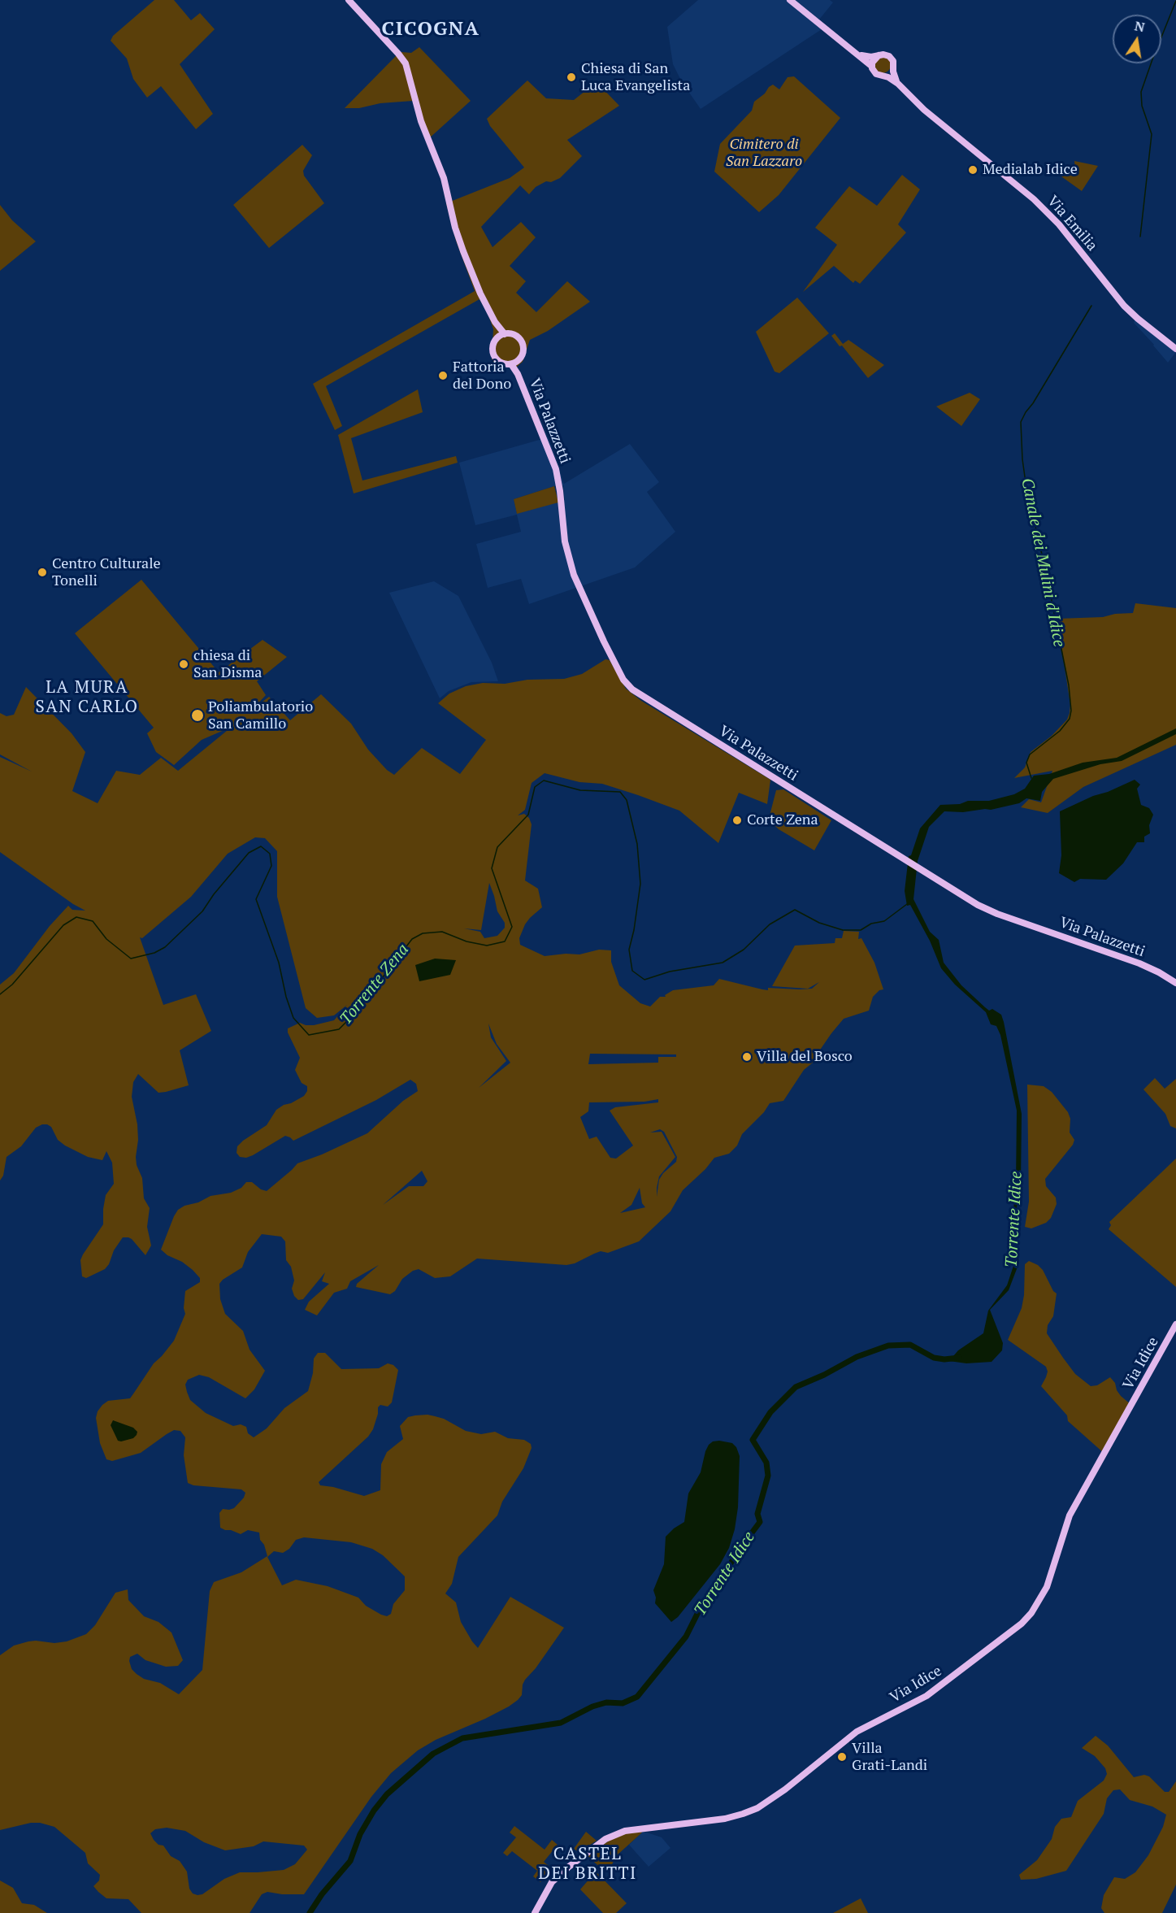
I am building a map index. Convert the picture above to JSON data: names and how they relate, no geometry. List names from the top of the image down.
{
  "streets": {
    "main road": ["Via Emilia", "Via Palazzetti", "Via Idice"]
  },
  "districts": ["CICOGNA", "LA MURA SAN CARLO", "CASTEL DEI BRITTI"],
  "water": ["Canale dei Mulini d'Idice", "Torrente Zena", "Torrente Idice"],
  "parks": ["Cimitero di San Lazzaro"],
  "places": [
    "Chiesa di San Luca Evangelista",
    "Medialab Idice",
    "Fattoria del Dono",
    "Centro Culturale Tonelli",
    "chiesa di San Disma",
    "Poliambulatorio San Camillo",
    "Corte Zena",
    "Villa del Bosco",
    "Villa Grati-Landi"
  ],
  "north": "top"
}
